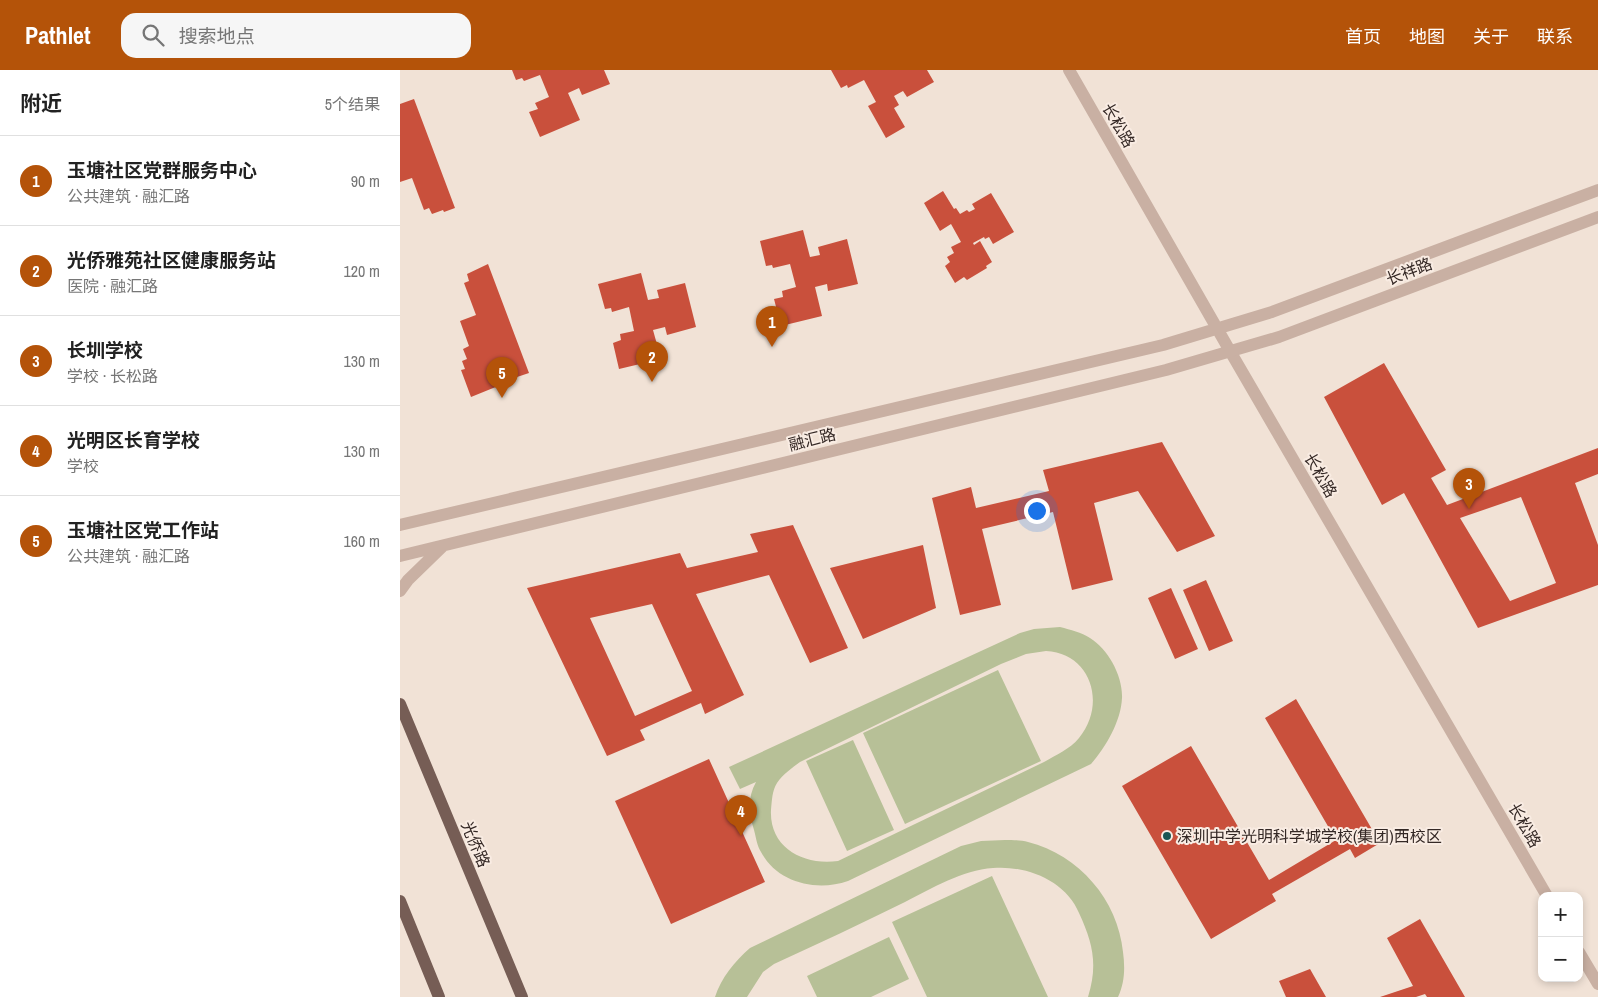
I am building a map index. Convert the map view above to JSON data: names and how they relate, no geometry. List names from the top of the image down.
{
  "streets": {
    "main road": ["光侨路"],
    "street": ["长松路", "长祥路", "融汇路"]
  },
  "crossings": [
    ["长松路", "长祥路"],
    ["长松路", "融汇路"],
    ["长祥路", "融汇路"]
  ],
  "places": ["深圳中学光明科学城学校(集团)西校区"],
  "page": {
    "header": "Pathlet",
    "search": "搜索地点",
    "nav": [
      "首页",
      "地图",
      "关于",
      "联系"
    ],
    "heading": ["附近", "5个结果"],
    "list": [
      {
        "mark": "1",
        "name": "玉塘社区党群服务中心",
        "note": "公共建筑 · 融汇路",
        "value": "90 m"
      },
      {
        "mark": "2",
        "name": "光侨雅苑社区健康服务站",
        "note": "医院 · 融汇路",
        "value": "120 m"
      },
      {
        "mark": "3",
        "name": "长圳学校",
        "note": "学校 · 长松路",
        "value": "130 m"
      },
      {
        "mark": "4",
        "name": "光明区长育学校",
        "note": "学校",
        "value": "130 m"
      },
      {
        "mark": "5",
        "name": "玉塘社区党工作站",
        "note": "公共建筑 · 融汇路",
        "value": "160 m"
      }
    ],
    "pins": [
      "1",
      "2",
      "5",
      "3",
      "4"
    ],
    "map_buttons": ["+", "−"]
  }
}
